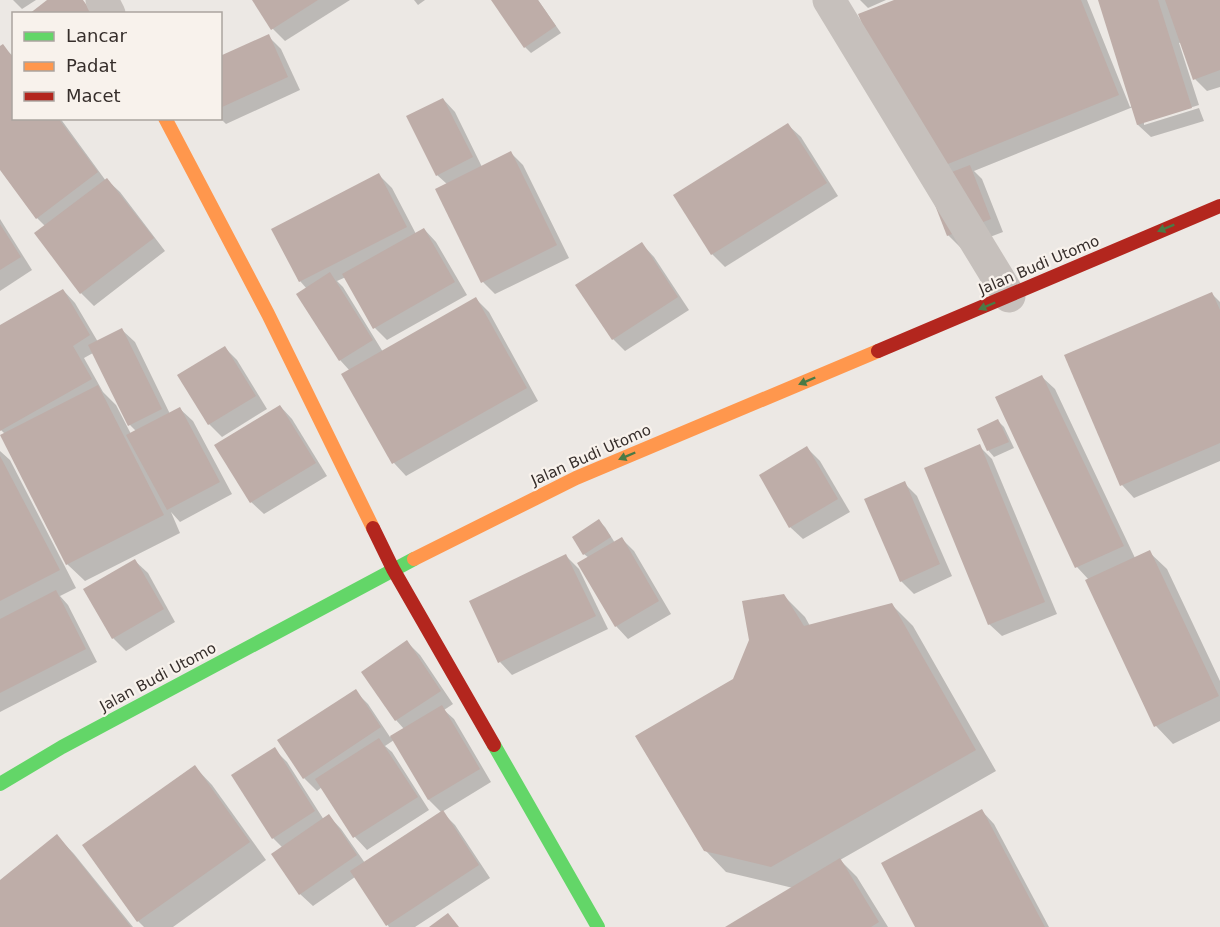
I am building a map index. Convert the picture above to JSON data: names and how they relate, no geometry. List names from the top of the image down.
{
  "streets": {
    "street": ["Jalan Budi Utomo"]
  },
  "one_way": ["Jalan Budi Utomo"],
  "legend": ["Lancar", "Padat", "Macet"]
}
